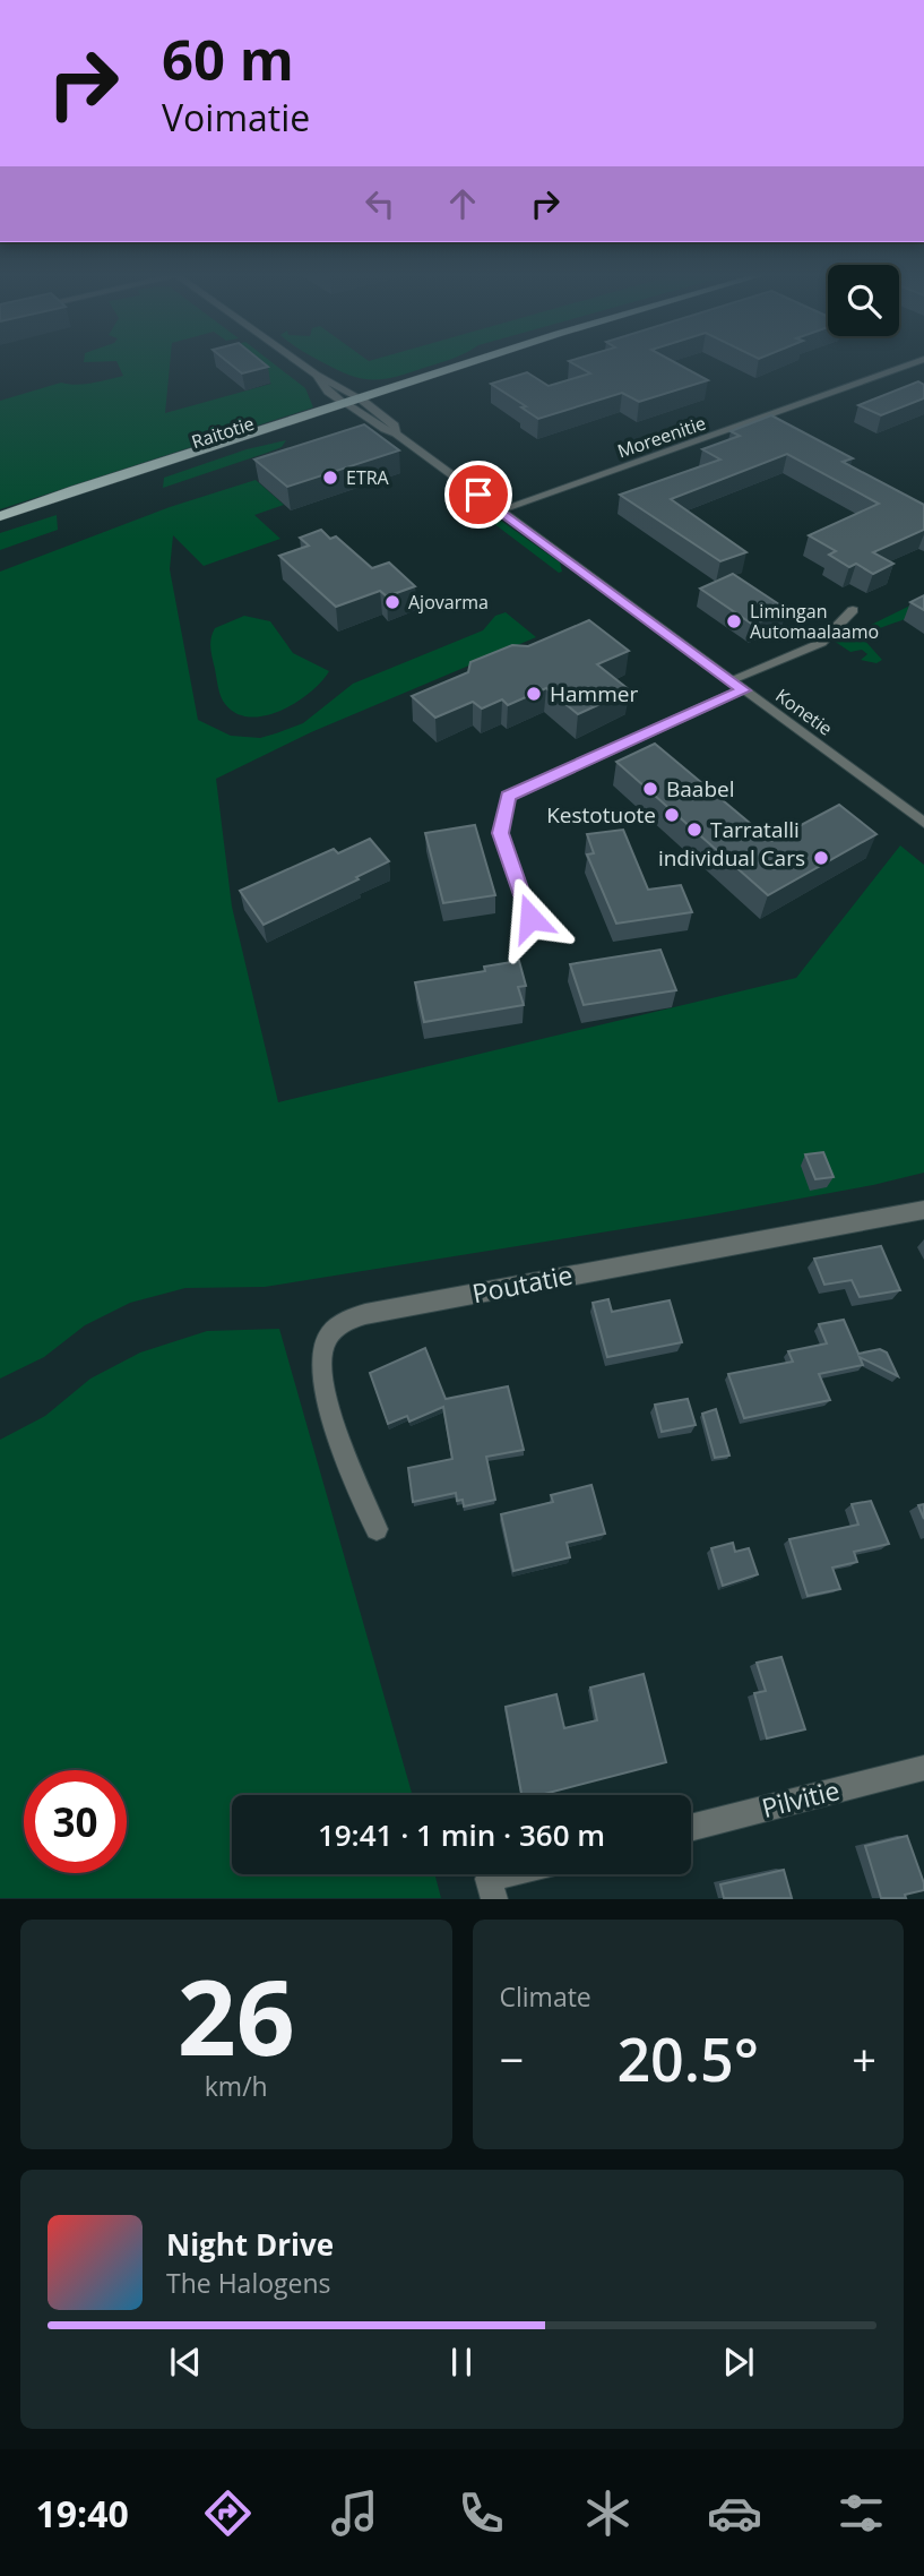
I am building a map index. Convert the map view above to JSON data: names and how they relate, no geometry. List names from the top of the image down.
{
  "streets": {
    "main road": ["Raitotie"],
    "street": [
      "Moreenitie",
      "Konetie",
      "Poutatie",
      "Pilvitie"
    ]
  },
  "crossings": [
    ["Raitotie", "Konetie"],
    ["Moreenitie", "Konetie"]
  ],
  "places": [
    "ETRA",
    "Ajovarma",
    "Limingan Automaalaamo",
    "Hammer",
    "Baabel",
    "Kestotuote",
    "Tarratalli",
    "individual Cars"
  ],
  "page": {
    "turn": ["60 m", "Voimatie"],
    "limit": "30",
    "trip": "19:41 · 1 min · 360 m",
    "tile": [
      ["26", "km/h"],
      "Climate"
    ],
    "heat": ["−", "20.5°", "+"],
    "song": ["Night Drive", "The Halogens"],
    "tabs": "19:40"
  }
}
